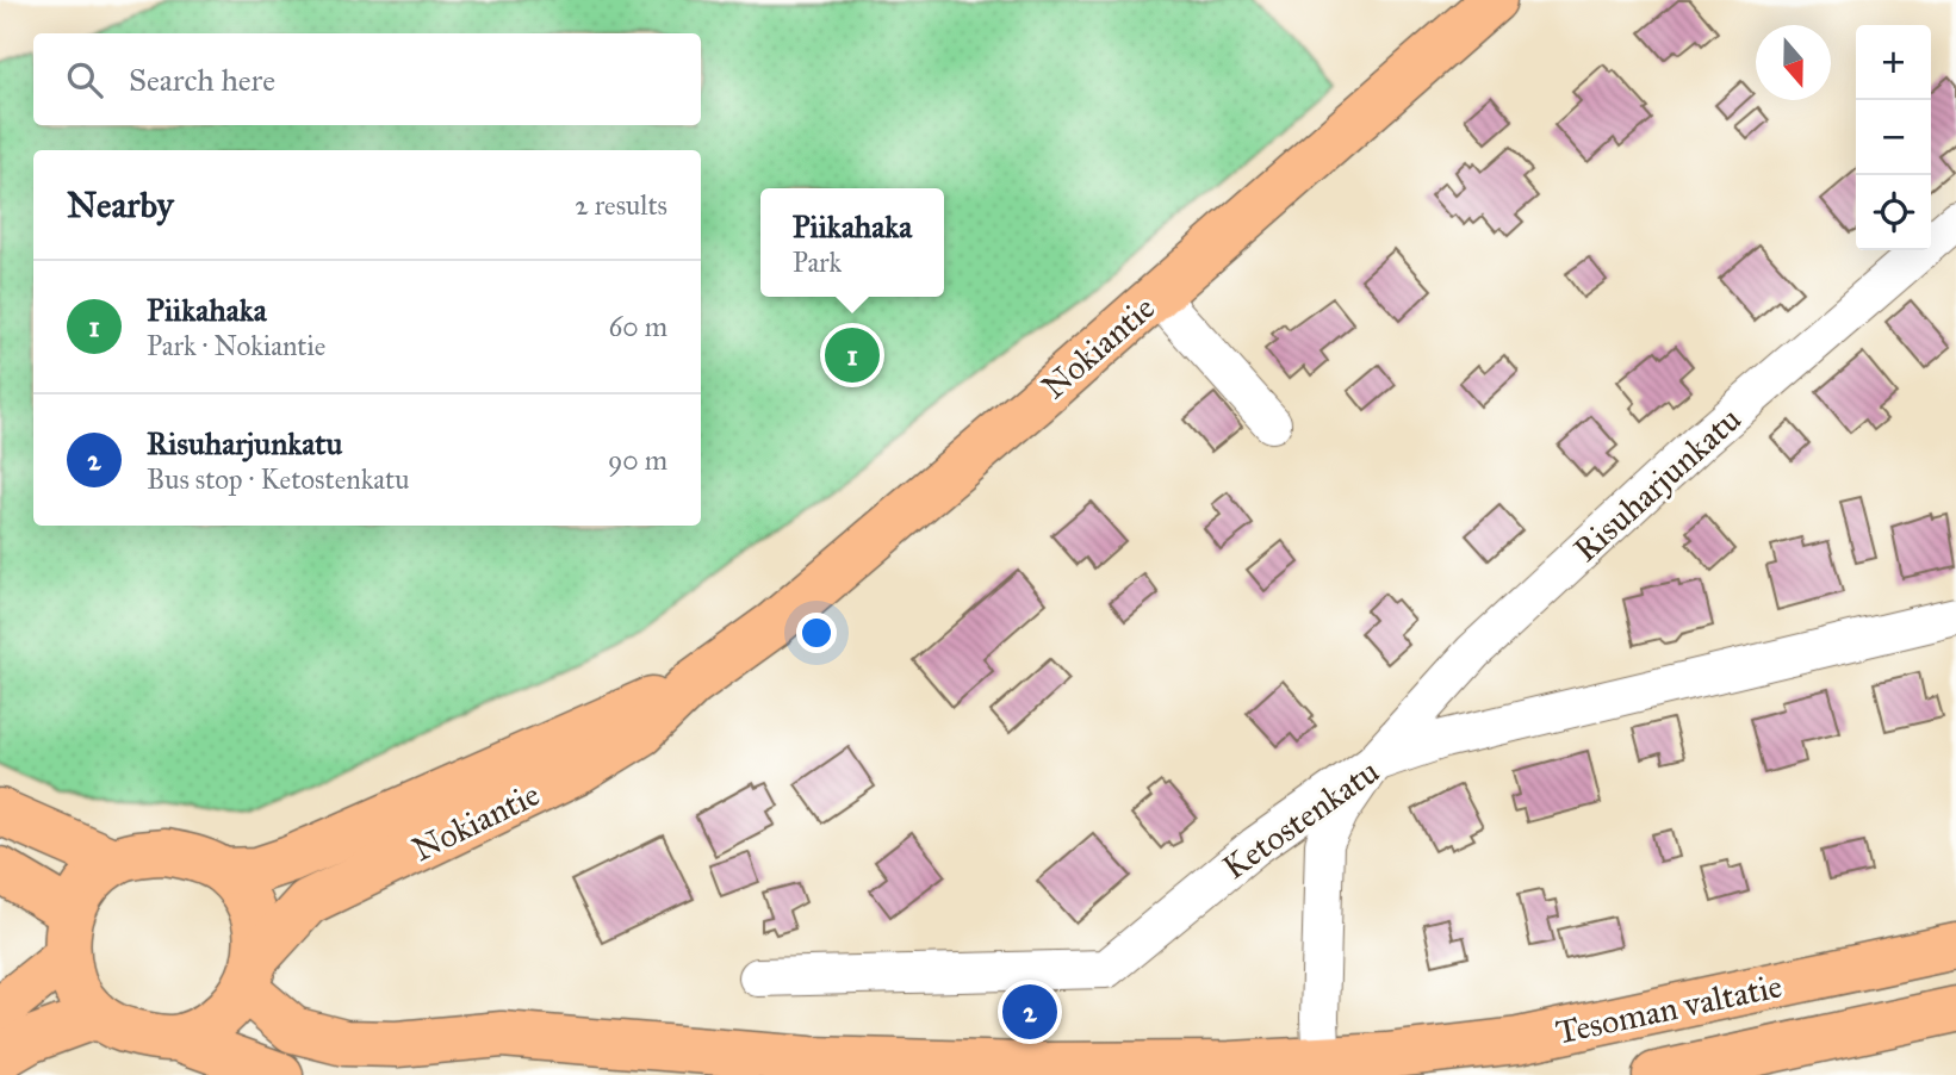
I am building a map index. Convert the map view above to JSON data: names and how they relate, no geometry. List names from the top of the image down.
{
  "streets": {
    "main road": ["Nokiantie", "Tesoman valtatie"],
    "street": ["Risuharjunkatu", "Ketostenkatu"]
  },
  "crossings": [
    ["Nokiantie", "Tesoman valtatie"],
    ["Risuharjunkatu", "Ketostenkatu"]
  ],
  "north": "bottom",
  "page": {
    "map_buttons": ["+", "−"],
    "search": "Search here",
    "heading": ["Nearby", "2 results"],
    "popup": ["Piikahaka", "Park"],
    "list": [
      {
        "mark": "1",
        "name": "Piikahaka",
        "note": "Park · Nokiantie",
        "value": "60 m"
      },
      {
        "mark": "2",
        "name": "Risuharjunkatu",
        "note": "Bus stop · Ketostenkatu",
        "value": "90 m"
      }
    ],
    "pins": ["1", "2"]
  }
}
